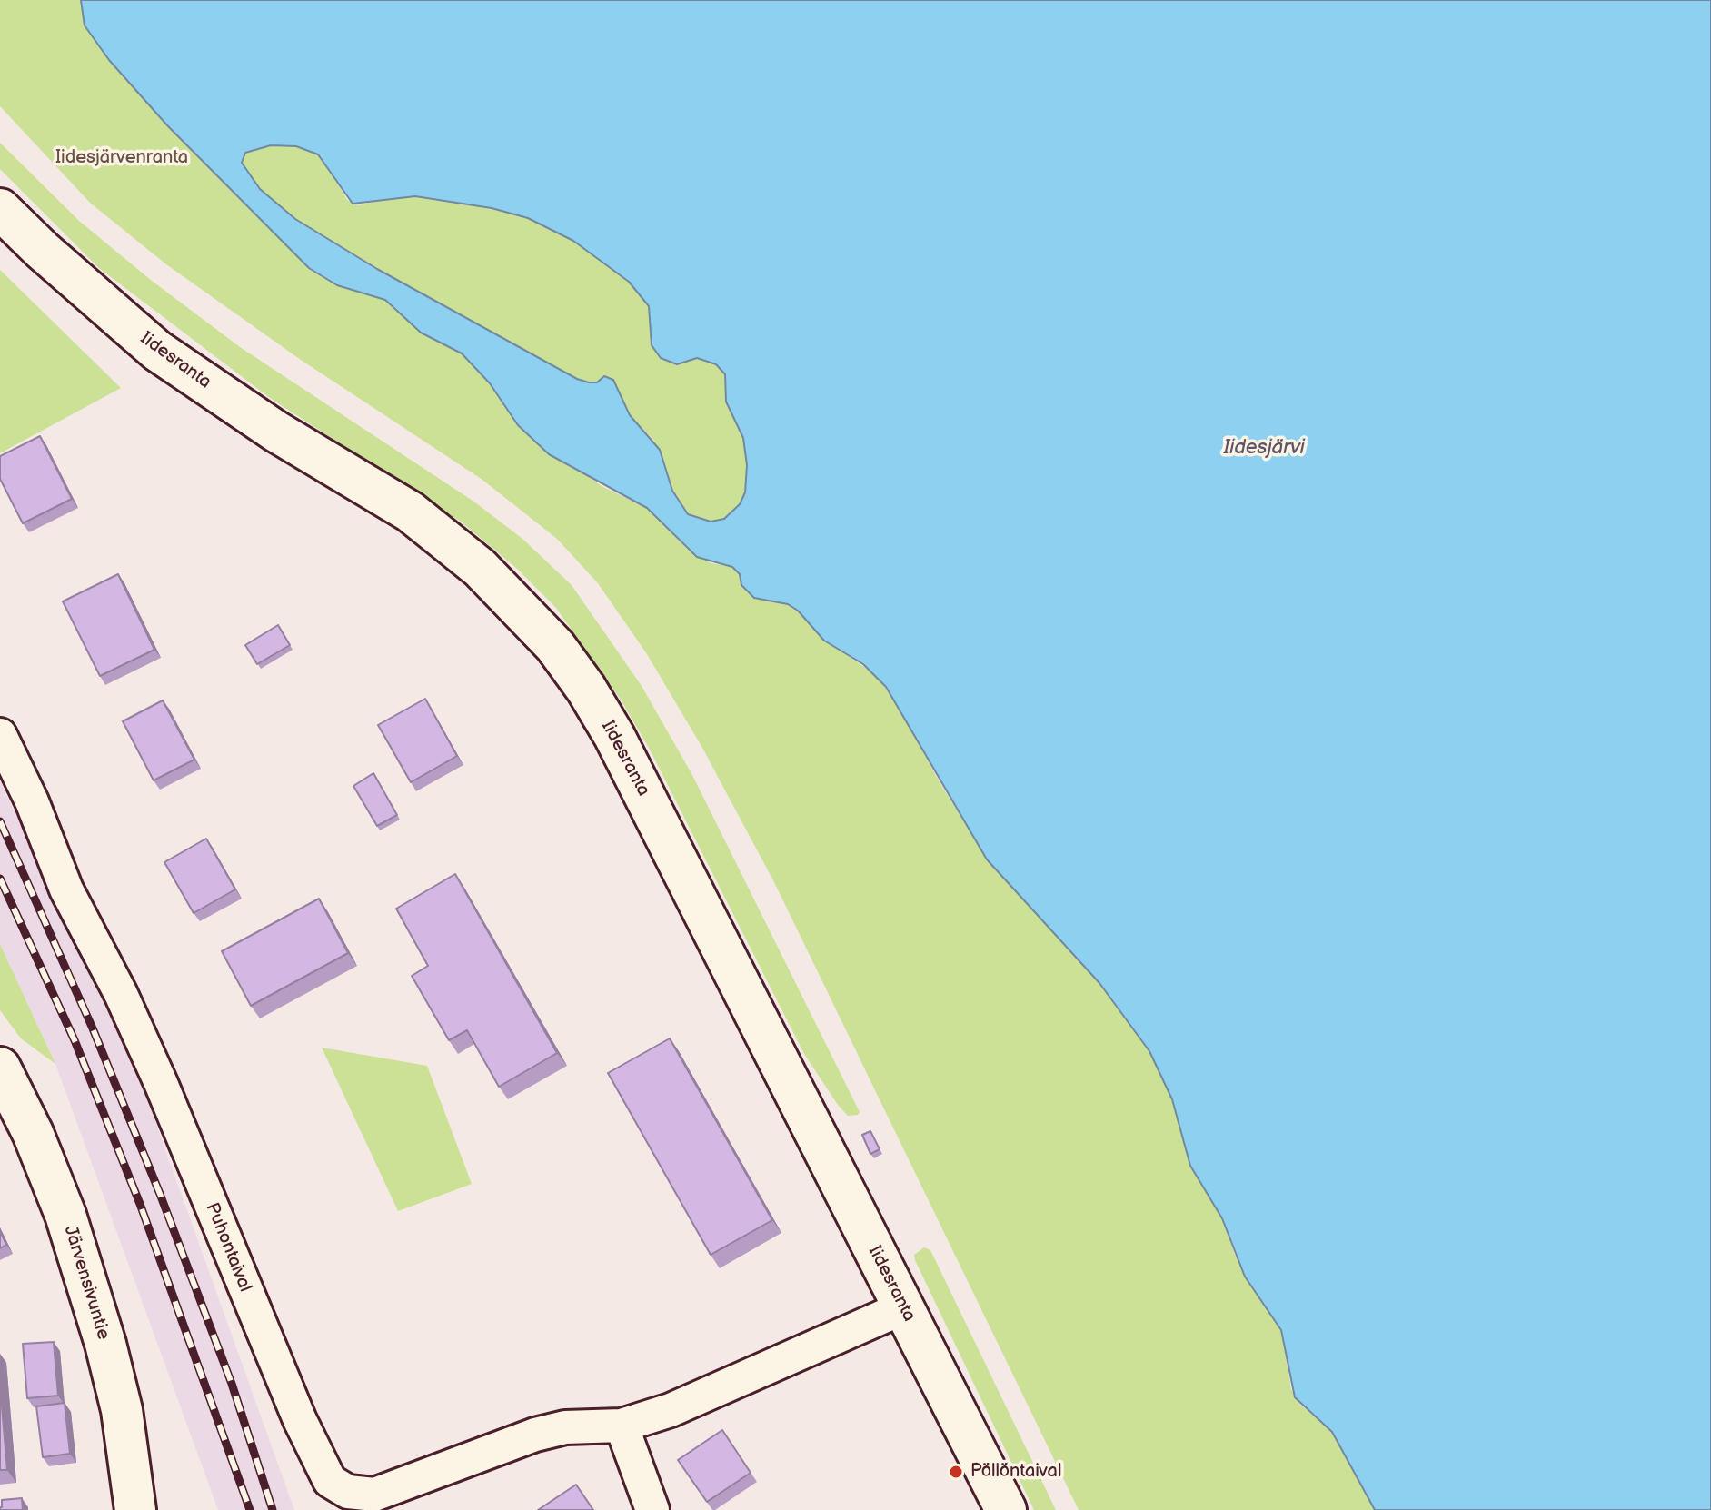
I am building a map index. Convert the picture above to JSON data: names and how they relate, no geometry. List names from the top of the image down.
{
  "streets": {
    "main road": ["Iidesranta", "Järvensivuntie"],
    "street": ["Puhontaival"]
  },
  "water": ["Iidesjärvi"],
  "parks": ["Iidesjärvenranta"],
  "places": ["Pöllöntaival"]
}
